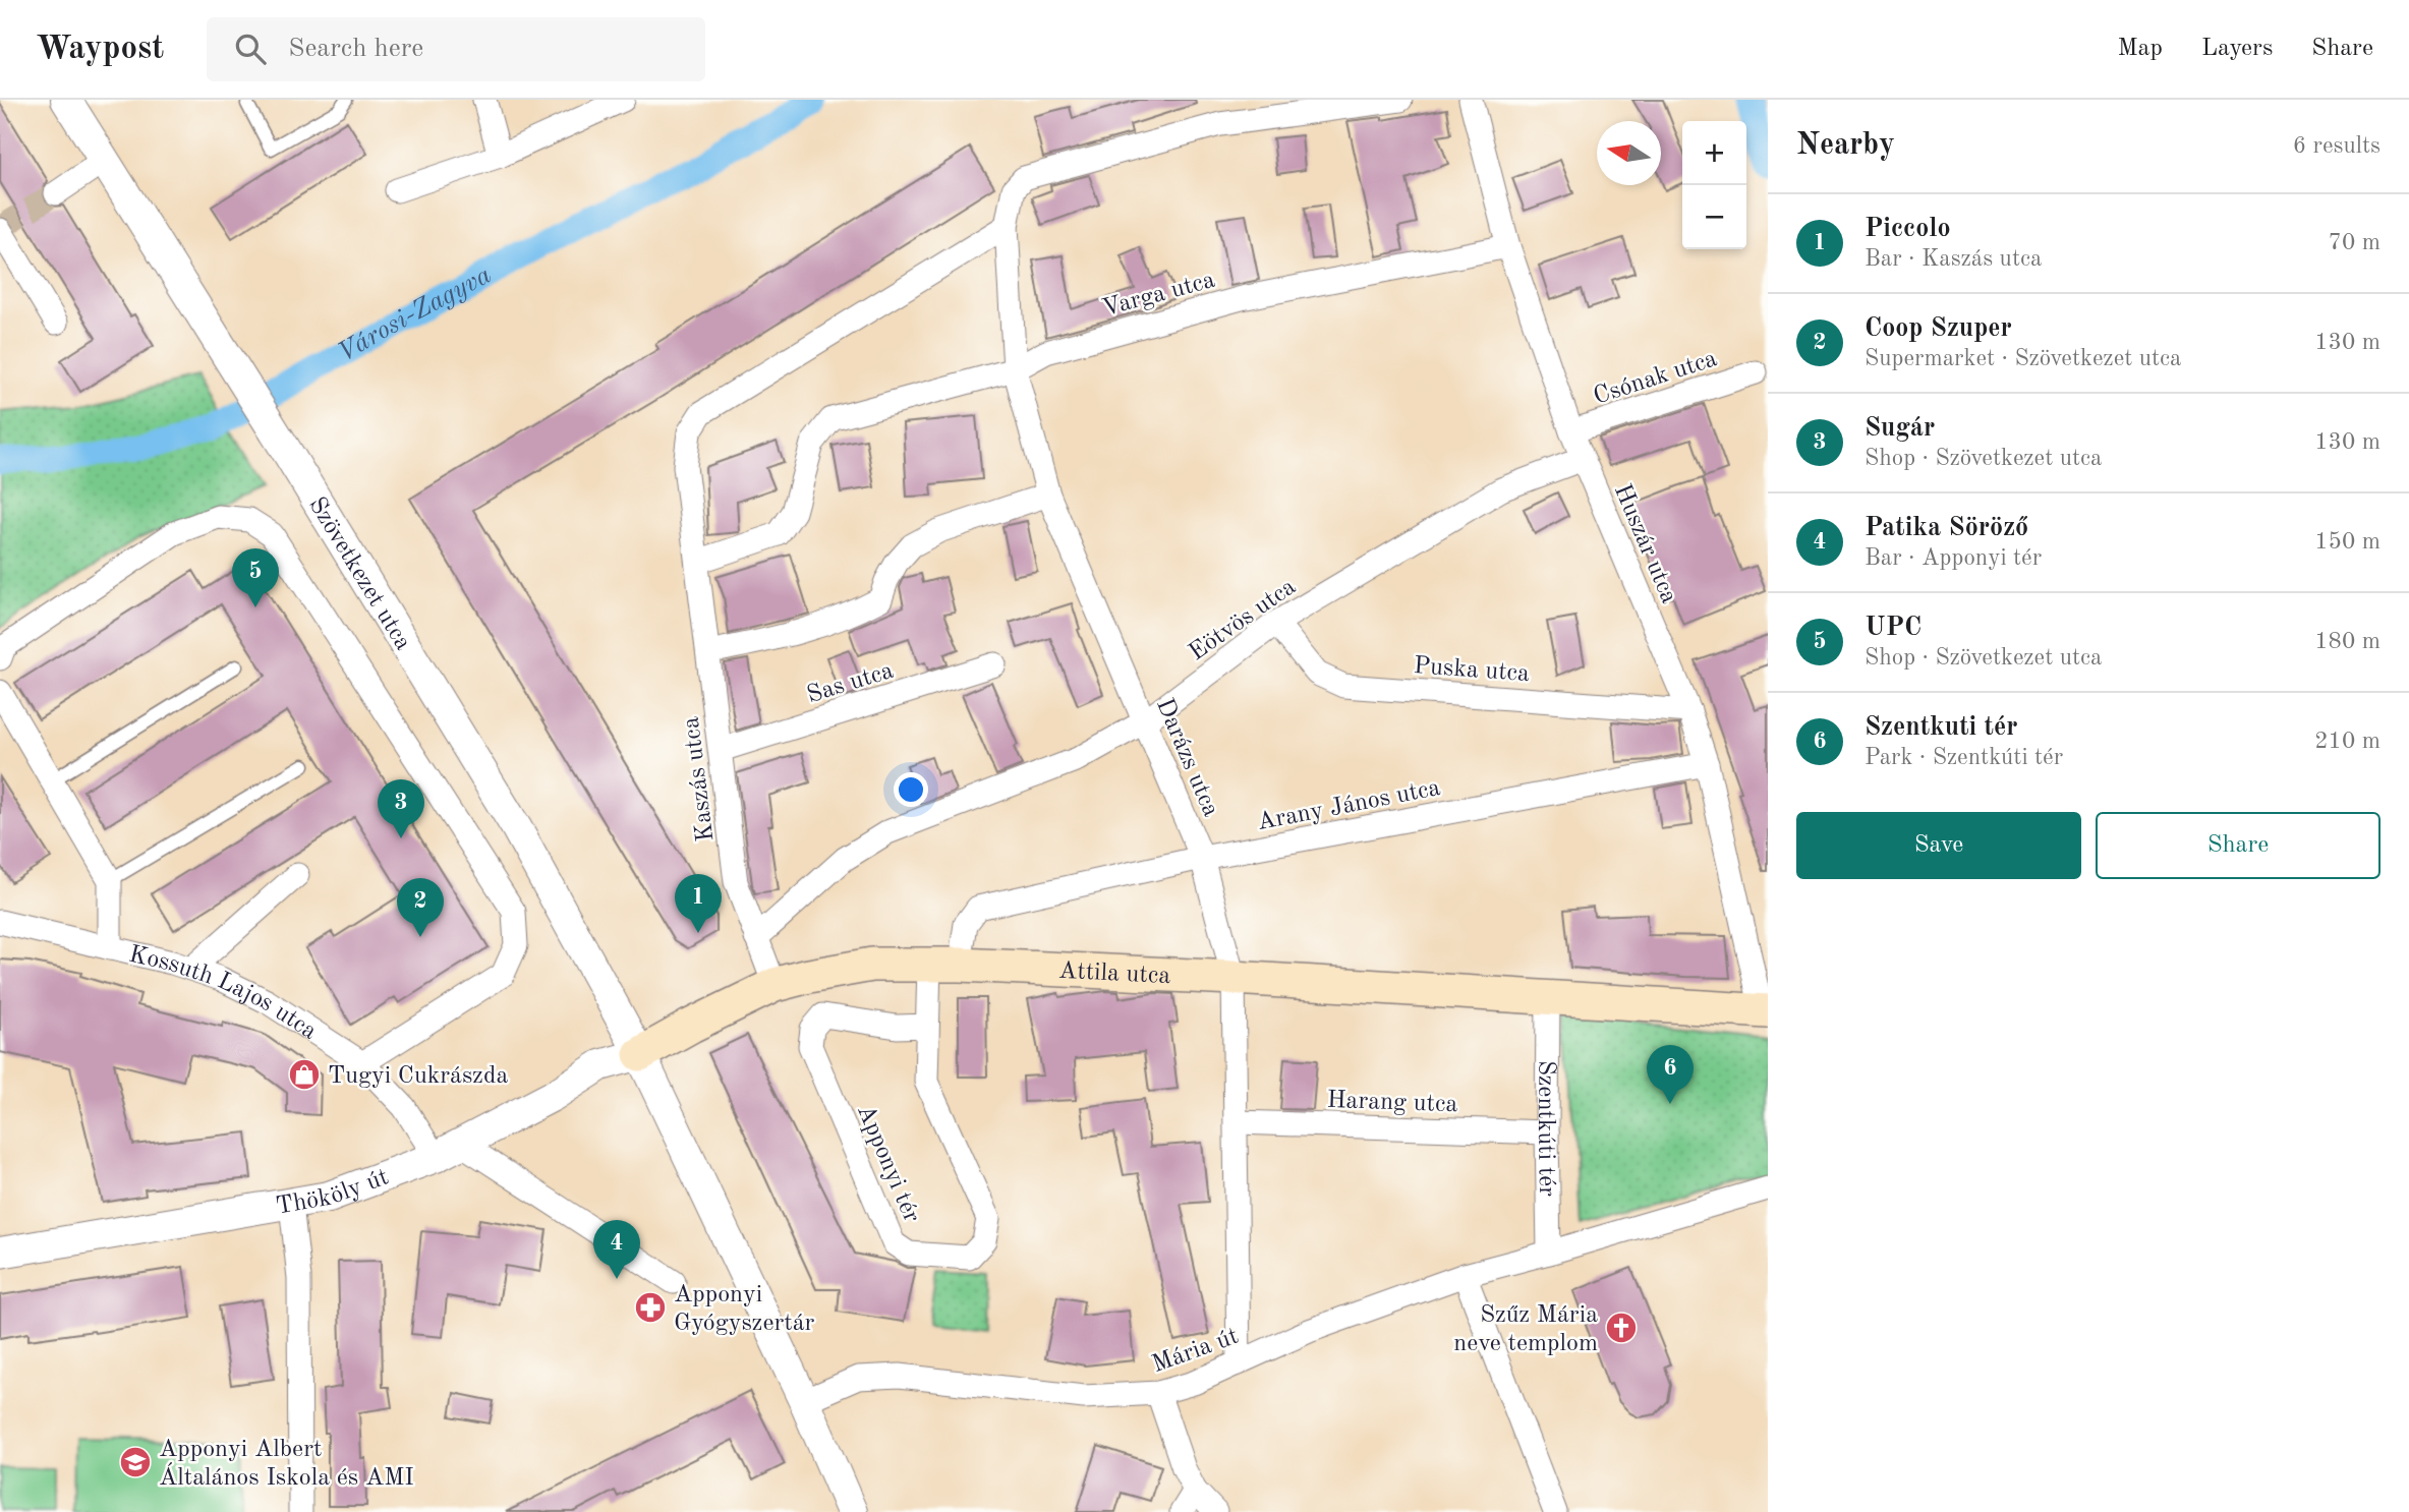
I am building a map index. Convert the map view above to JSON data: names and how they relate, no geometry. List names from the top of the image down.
{
  "streets": {
    "main road": ["Attila utca"],
    "street": [
      "Varga utca",
      "Csónak utca",
      "Huszár utca",
      "Szövetkezet utca",
      "Eötvös utca",
      "Puska utca",
      "Sas utca",
      "Darázs utca",
      "Kaszás utca",
      "Arany János utca",
      "Kossuth Lajos utca",
      "Harang utca",
      "Szentkúti tér",
      "Apponyi tér",
      "Thököly út",
      "Mária út"
    ]
  },
  "crossings": [
    ["Varga utca", "Huszár utca"],
    ["Varga utca", "Darázs utca"],
    ["Varga utca", "Kaszás utca"],
    ["Csónak utca", "Huszár utca"],
    ["Huszár utca", "Eötvös utca"],
    ["Huszár utca", "Puska utca"],
    ["Huszár utca", "Arany János utca"],
    ["Szövetkezet utca", "Attila utca"],
    ["Szövetkezet utca", "Kossuth Lajos utca"],
    ["Szövetkezet utca", "Thököly út"],
    ["Eötvös utca", "Puska utca"],
    ["Eötvös utca", "Darázs utca"],
    ["Eötvös utca", "Kaszás utca"],
    ["Sas utca", "Kaszás utca"],
    ["Darázs utca", "Kaszás utca"],
    ["Darázs utca", "Arany János utca"],
    ["Darázs utca", "Attila utca"],
    ["Darázs utca", "Harang utca"],
    ["Darázs utca", "Mária út"],
    ["Kaszás utca", "Attila utca"],
    ["Arany János utca", "Attila utca"],
    ["Arany János utca", "Apponyi tér"],
    ["Attila utca", "Szentkúti tér"],
    ["Attila utca", "Apponyi tér"],
    ["Attila utca", "Thököly út"],
    ["Kossuth Lajos utca", "Thököly út"],
    ["Harang utca", "Szentkúti tér"],
    ["Szentkúti tér", "Mária út"]
  ],
  "water": ["Városi-Zagyva"],
  "places": {
    "shop": ["Tugyi Cukrászda"],
    "pharmacy": ["Apponyi Gyógyszertár"],
    "church": ["Szűz Mária neve templom"],
    "school or university": ["Apponyi Albert Általános Iskola és AMI"]
  },
  "north": "left",
  "page": {
    "header": "Waypost",
    "search": "Search here",
    "nav": ["Map", "Layers", "Share"],
    "heading": ["Nearby", "6 results"],
    "map_buttons": ["+", "−"],
    "list": [
      {
        "mark": "1",
        "name": "Piccolo",
        "note": "Bar · Kaszás utca",
        "value": "70 m"
      },
      {
        "mark": "2",
        "name": "Coop Szuper",
        "note": "Supermarket · Szövetkezet utca",
        "value": "130 m"
      },
      {
        "mark": "3",
        "name": "Sugár",
        "note": "Shop · Szövetkezet utca",
        "value": "130 m"
      },
      {
        "mark": "4",
        "name": "Patika Söröző",
        "note": "Bar · Apponyi tér",
        "value": "150 m"
      },
      {
        "mark": "5",
        "name": "UPC",
        "note": "Shop · Szövetkezet utca",
        "value": "180 m"
      },
      {
        "mark": "6",
        "name": "Szentkuti tér",
        "note": "Park · Szentkúti tér",
        "value": "210 m"
      }
    ],
    "pins": [
      "5",
      "3",
      "1",
      "2",
      "6",
      "4"
    ],
    "buttons": ["Save", "Share"]
  }
}
